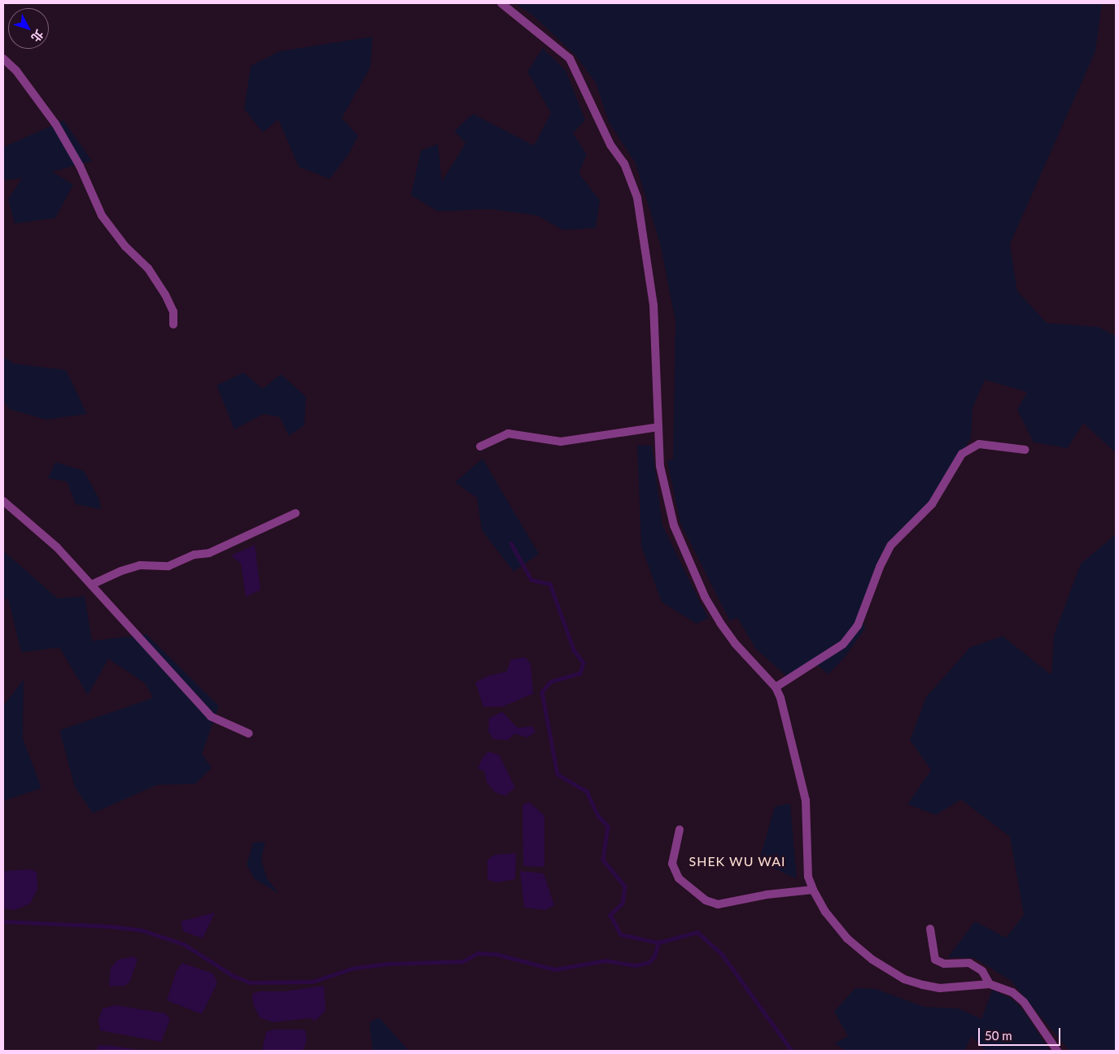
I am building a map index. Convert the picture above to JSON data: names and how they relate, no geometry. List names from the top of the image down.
{
  "districts": ["SHEK WU WAI"],
  "scale_bar": "50 m",
  "north": "bottom right"
}
